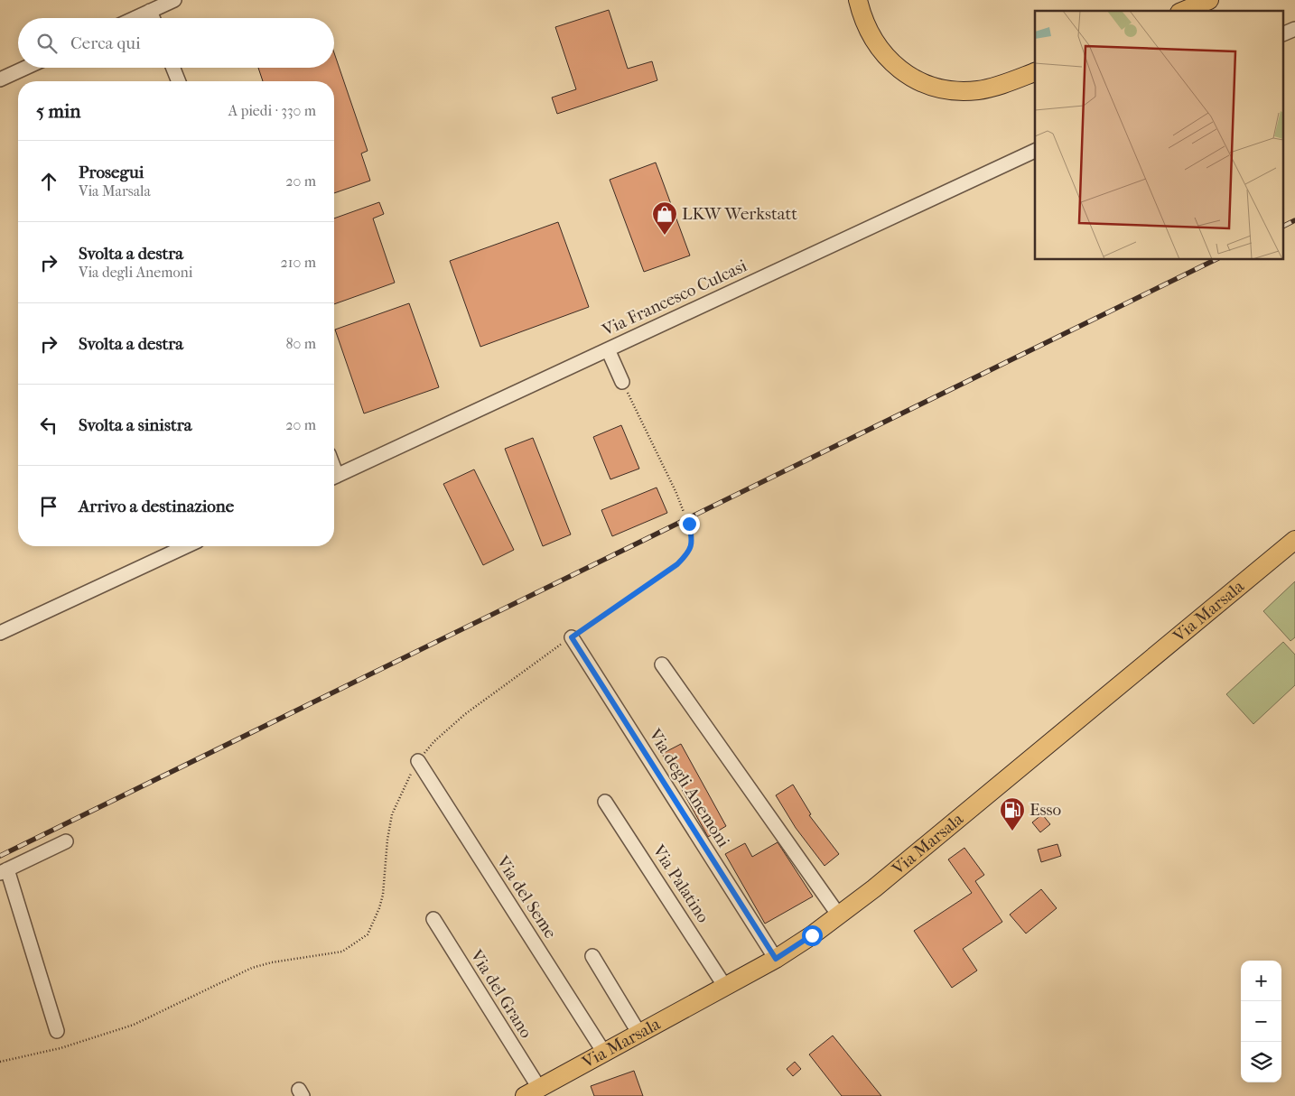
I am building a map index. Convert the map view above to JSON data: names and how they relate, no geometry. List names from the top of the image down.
{
  "streets": {
    "main road": ["Via Marsala"],
    "street": [
      "Via Francesco Culcasi",
      "Via degli Anemoni",
      "Via Palatino",
      "Via del Seme",
      "Via del Grano"
    ]
  },
  "crossings": [
    ["Via Marsala", "Via degli Anemoni"],
    ["Via Marsala", "Via Palatino"],
    ["Via Marsala", "Via del Seme"],
    ["Via Marsala", "Via del Grano"]
  ],
  "places": {
    "shop": ["LKW Werkstatt"],
    "fuel station": ["Esso"]
  },
  "page": {
    "search": "Cerca qui",
    "heading": ["5 min", "A piedi · 330 m"],
    "list": [
      ["Prosegui", "Via Marsala", "20 m"],
      ["Svolta a destra", "Via degli Anemoni", "210 m"],
      ["Svolta a destra", "80 m"],
      ["Svolta a sinistra", "20 m"],
      "Arrivo a destinazione"
    ],
    "map_buttons": ["+", "−"]
  }
}
